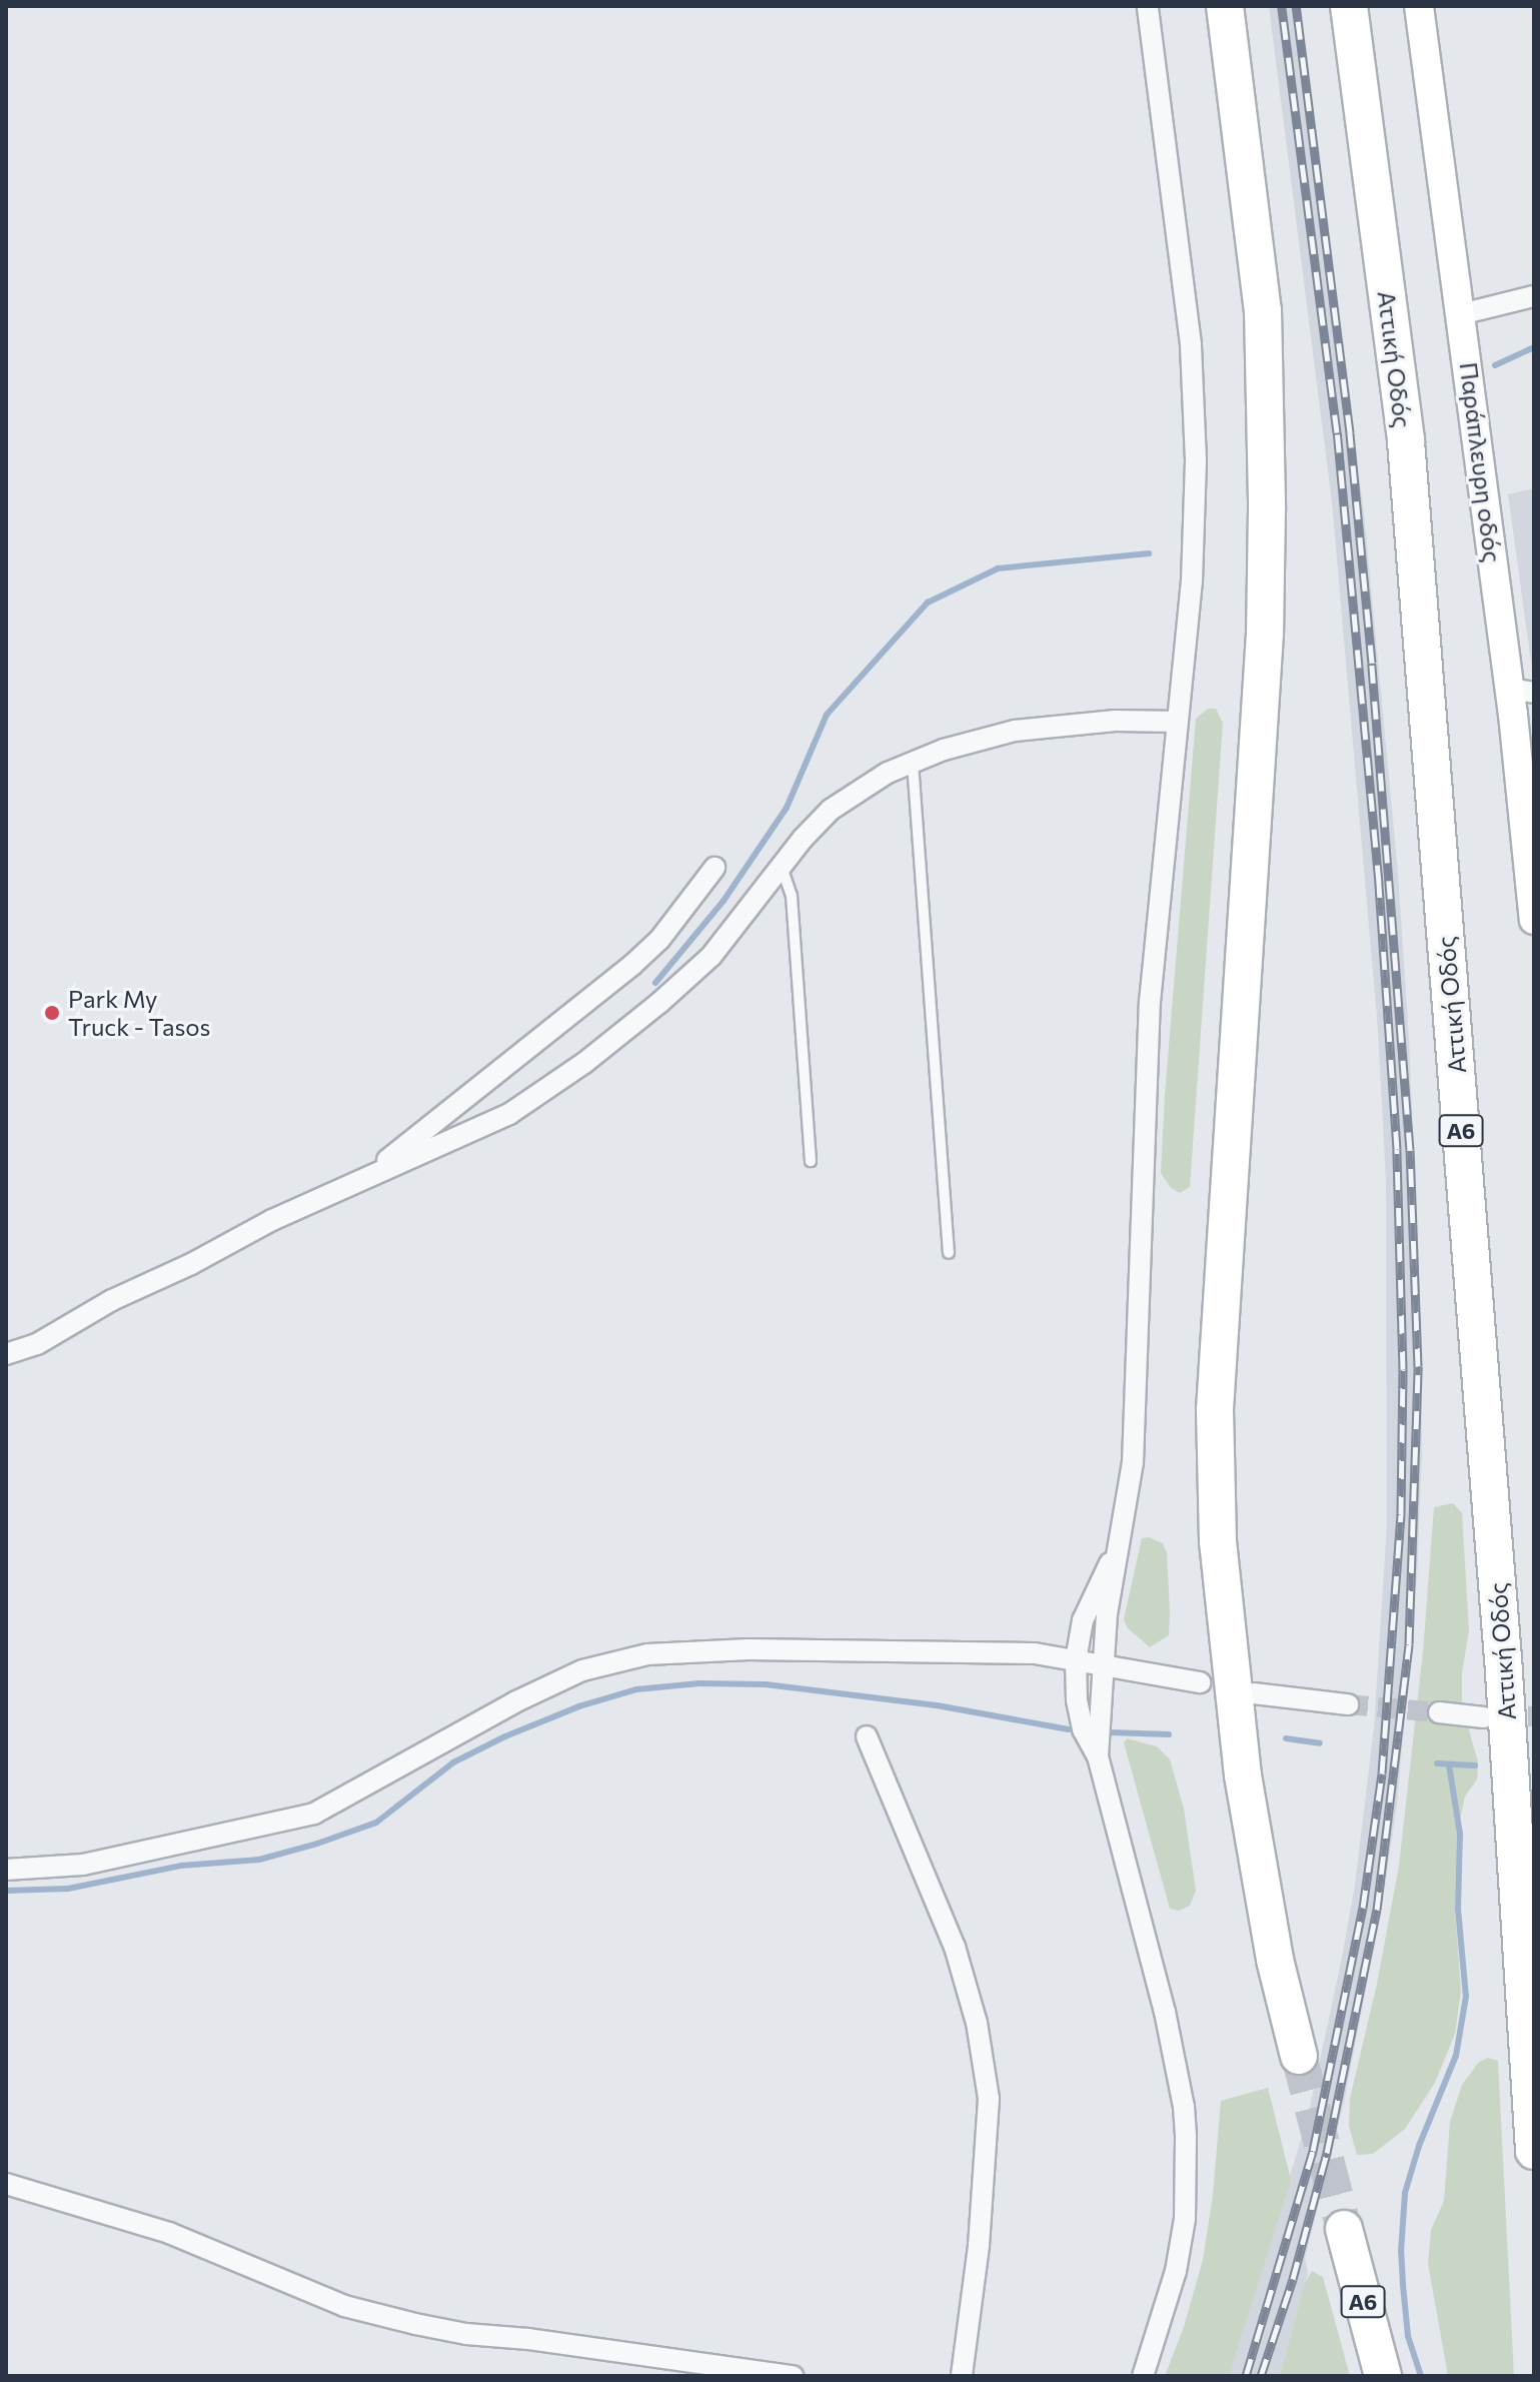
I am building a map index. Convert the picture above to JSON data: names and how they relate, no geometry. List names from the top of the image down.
{
  "streets": {
    "highway": ["Αττική Οδός", "Α6"],
    "street": ["Παράπλευρη οδός"]
  },
  "places": ["Park My Truck - Tasos"]
}
